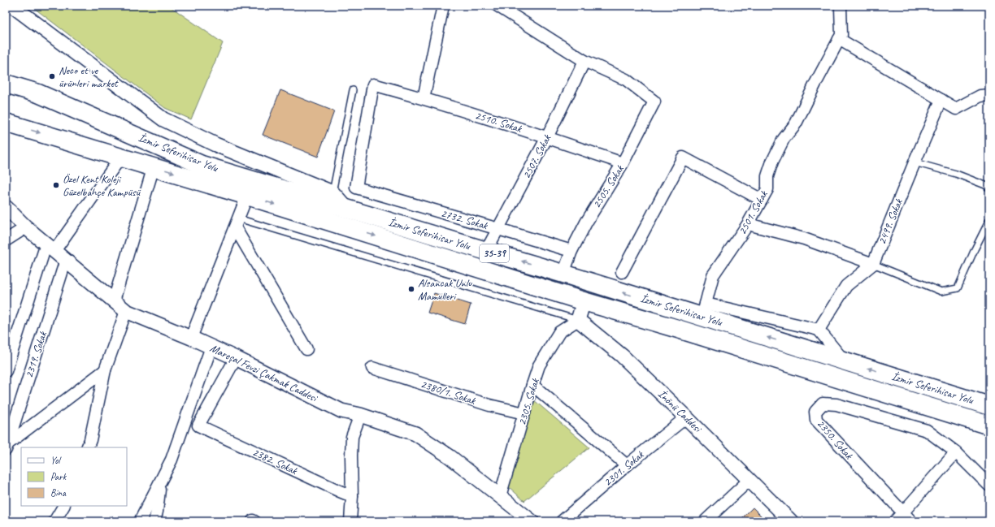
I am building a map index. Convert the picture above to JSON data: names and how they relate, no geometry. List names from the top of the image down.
{
  "streets": {
    "main road": ["İzmir Seferihisar Yolu", "35-39"],
    "street": [
      "2510. Sokak",
      "2507. Sokak",
      "2505. Sokak",
      "2501. Sokak",
      "2732. Sokak",
      "2499. Sokak",
      "2319. Sokak",
      "Mareşal Fevzi Çakmak Caddesi",
      "2380/1. Sokak",
      "2305. Sokak",
      "İnönü Caddesi",
      "2350. Sokak",
      "2382. Sokak",
      "2301. Sokak"
    ]
  },
  "crossings": [
    ["2510. Sokak", "2507. Sokak"],
    ["2510. Sokak", "2505. Sokak"],
    ["2510. Sokak", "2732. Sokak"],
    ["İzmir Seferihisar Yolu", "2507. Sokak"],
    ["İzmir Seferihisar Yolu", "2505. Sokak"],
    ["İzmir Seferihisar Yolu", "2501. Sokak"],
    ["2507. Sokak", "2505. Sokak"],
    ["2507. Sokak", "2732. Sokak"],
    ["2505. Sokak", "2732. Sokak"],
    ["2319. Sokak", "Mareşal Fevzi Çakmak Caddesi"],
    ["Mareşal Fevzi Çakmak Caddesi", "2305. Sokak"],
    ["Mareşal Fevzi Çakmak Caddesi", "2382. Sokak"],
    ["2380/1. Sokak", "2305. Sokak"],
    ["2305. Sokak", "İnönü Caddesi"],
    ["İnönü Caddesi", "2301. Sokak"]
  ],
  "places": ["Neco et ve ürünleri market", "Özel Kent Koleji Güzelbahçe Kampüsü", "Alsancak Unlu Mamulleri"],
  "legend": ["Yol", "Park", "Bina"]
}
